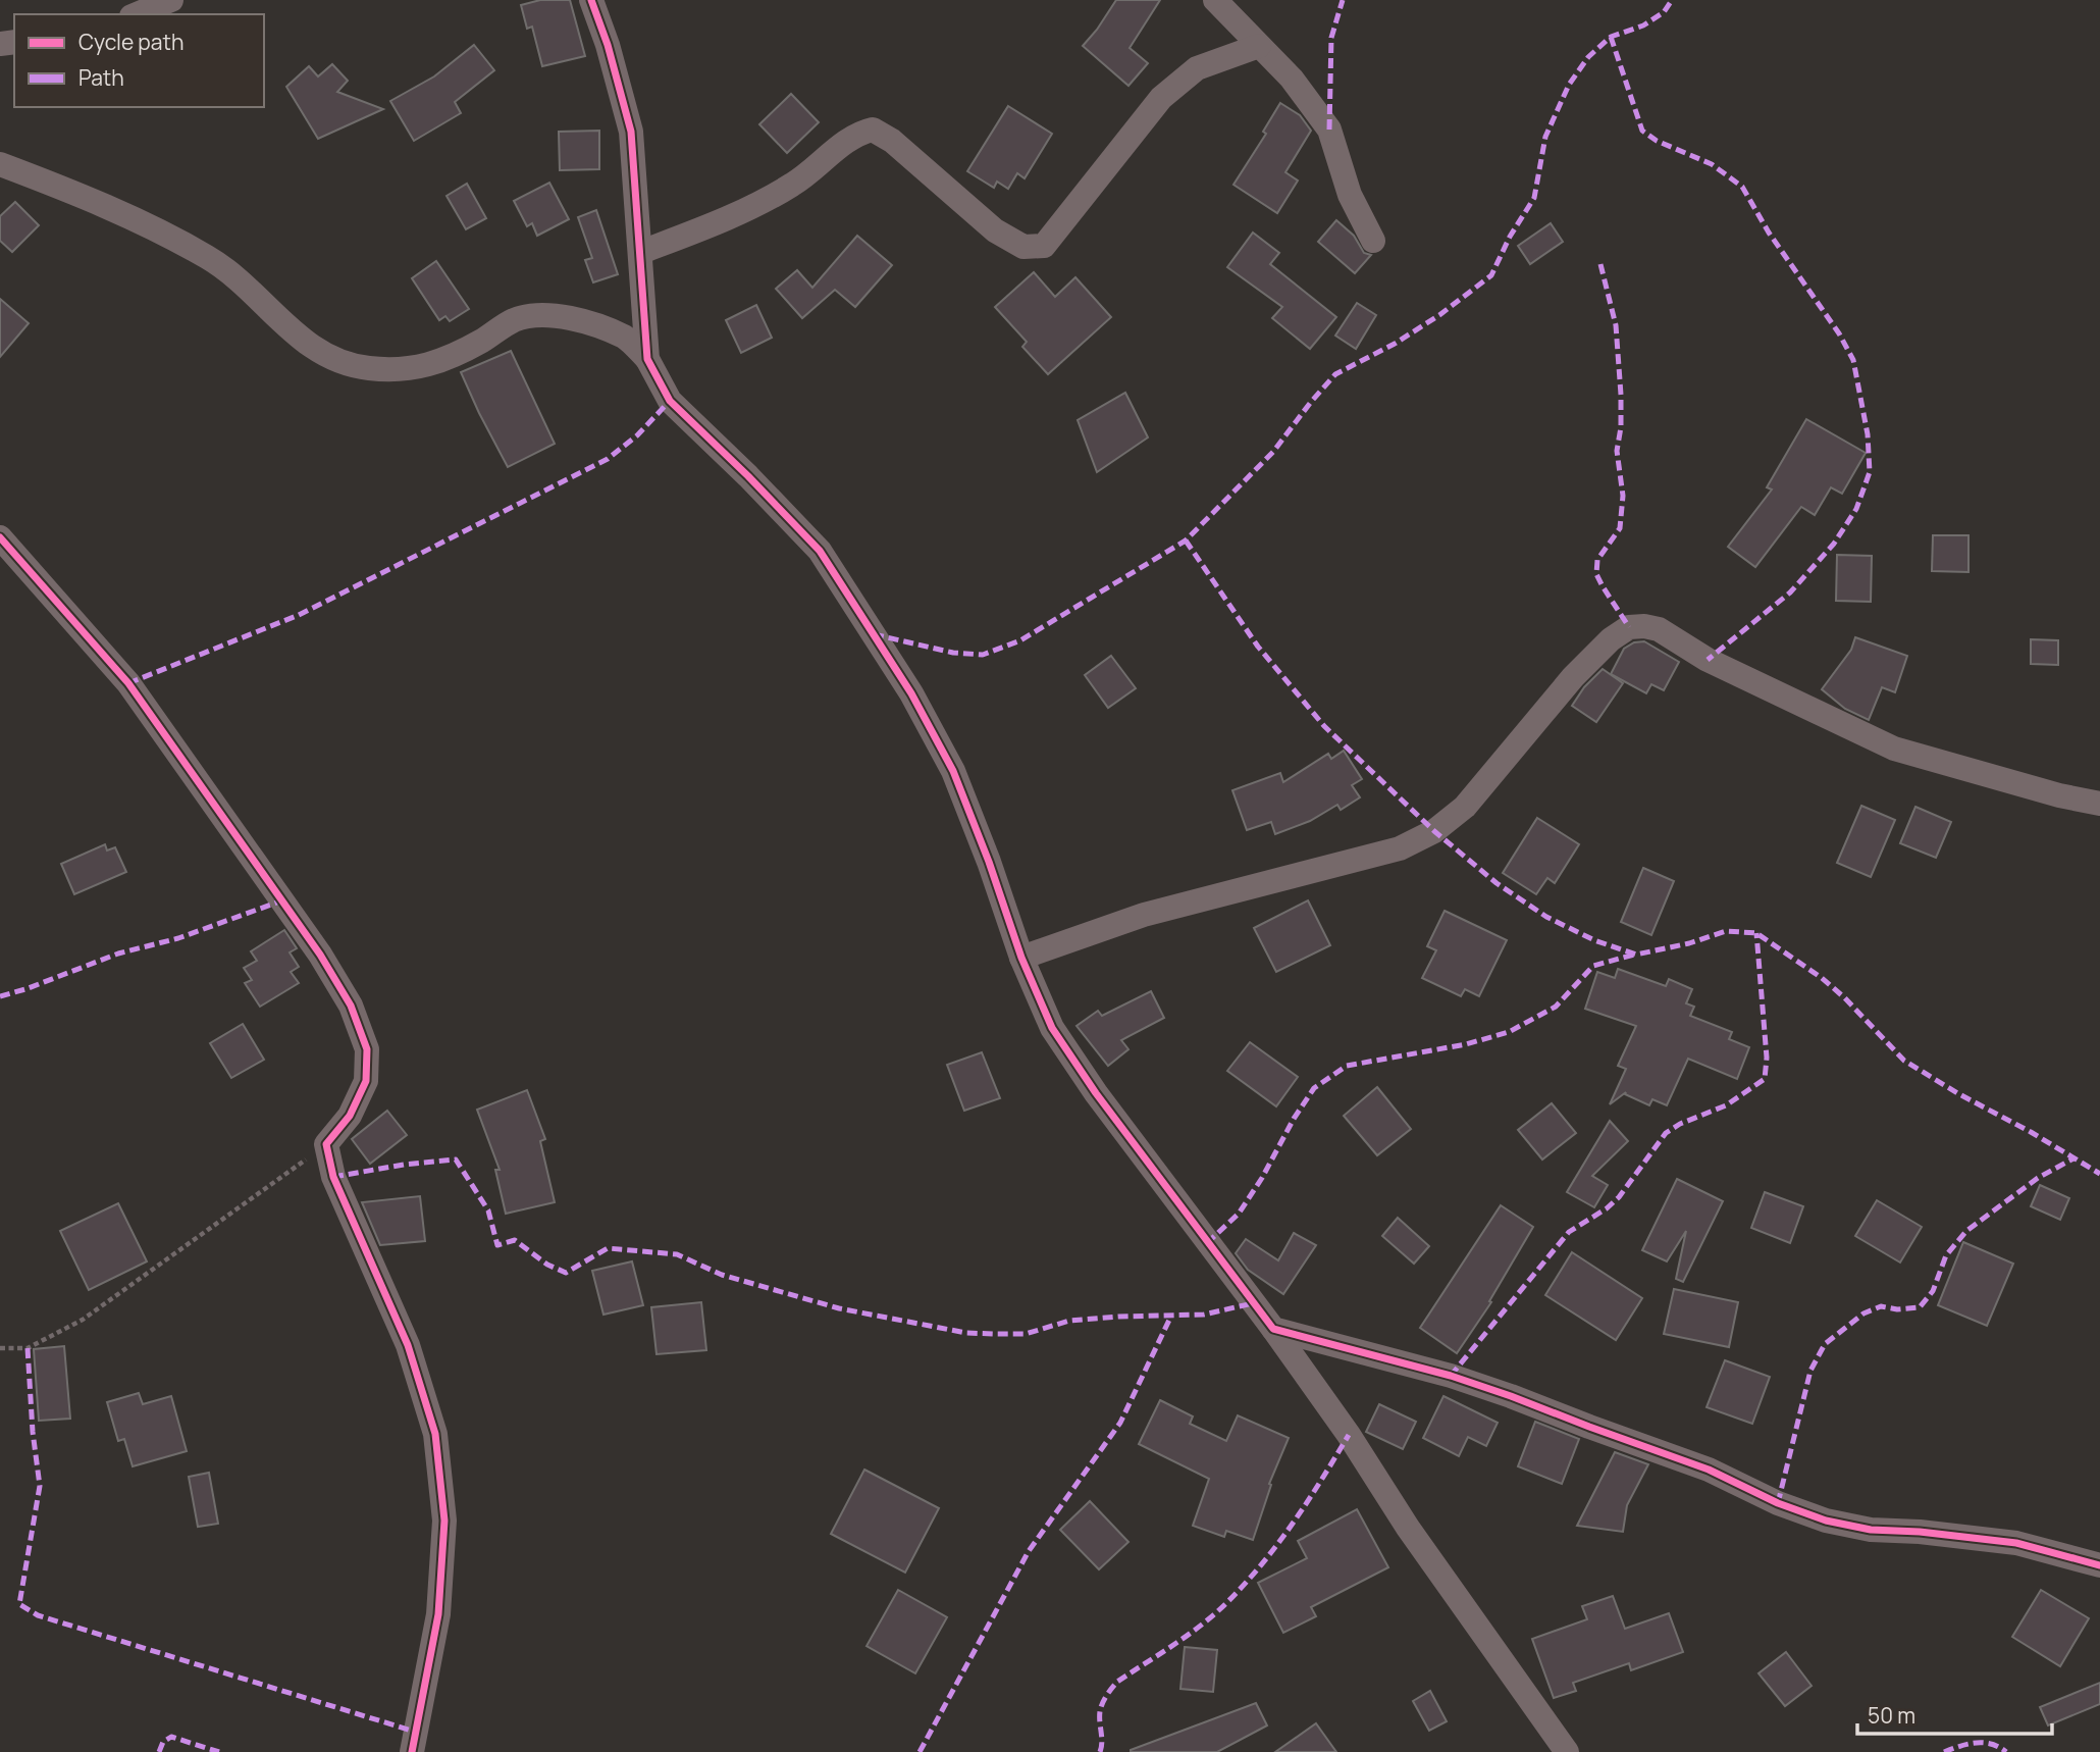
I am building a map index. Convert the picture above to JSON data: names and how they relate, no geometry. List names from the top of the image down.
{
  "legend": ["Cycle path", "Path"],
  "scale_bar": "50 m"
}
